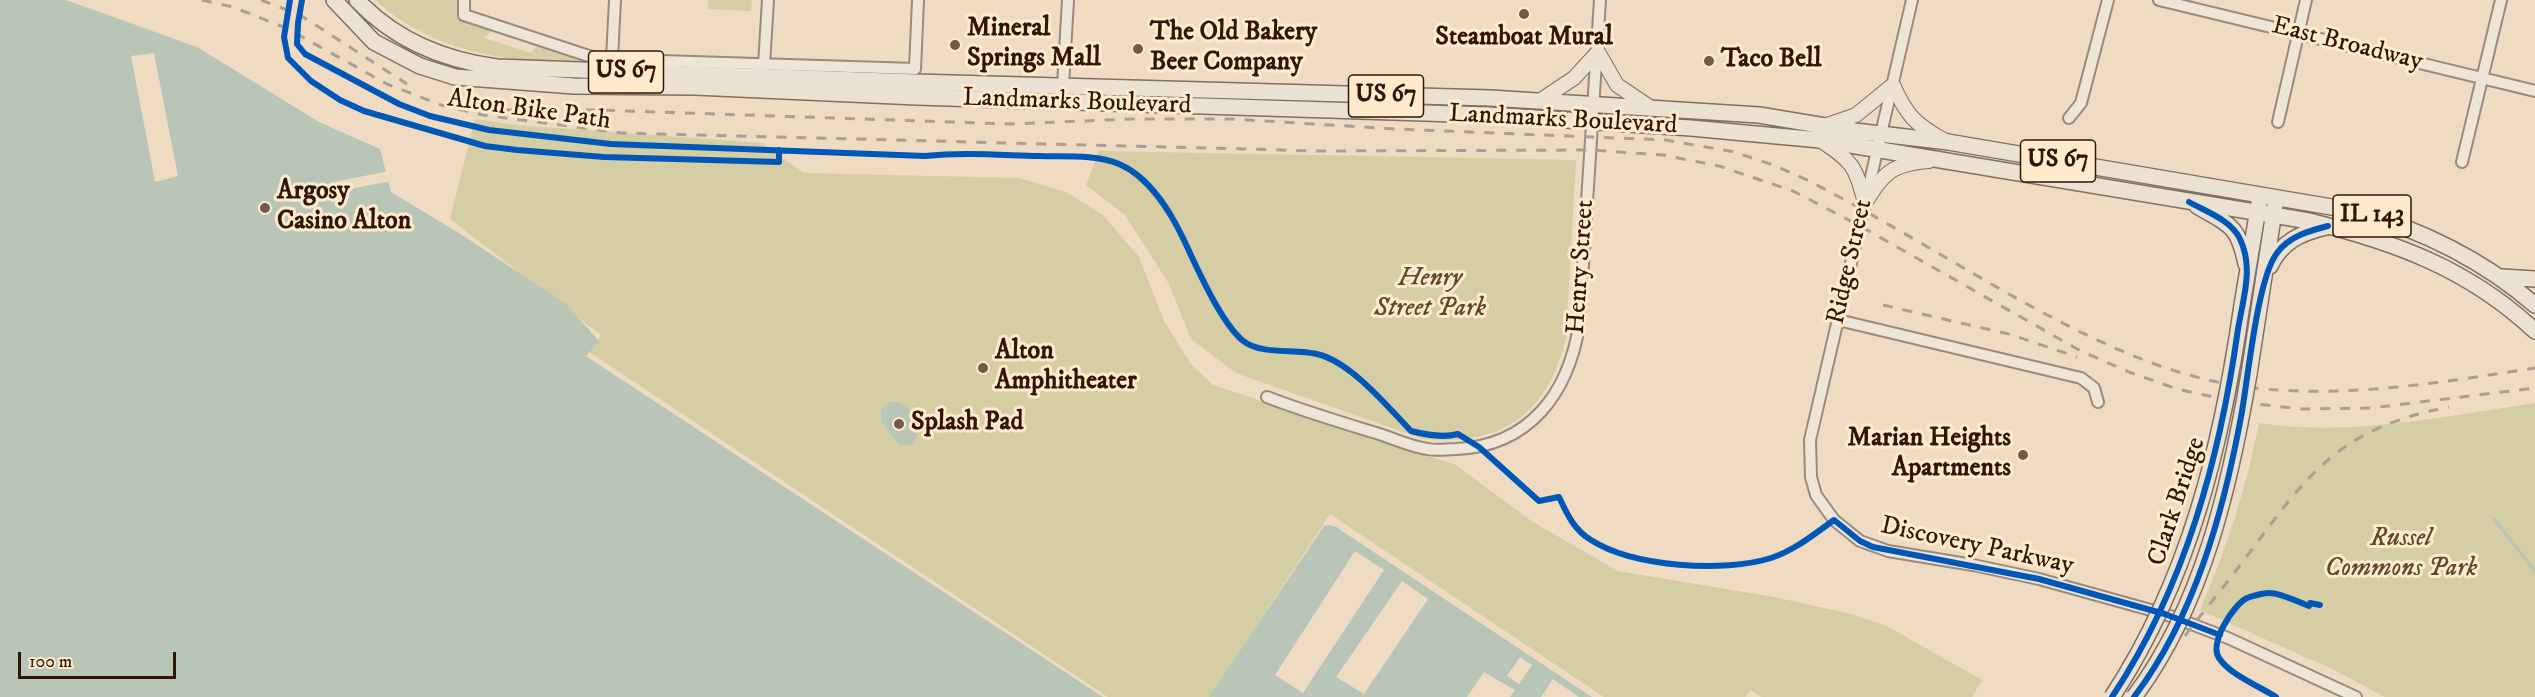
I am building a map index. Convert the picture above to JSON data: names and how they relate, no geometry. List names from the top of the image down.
{
  "streets": {
    "highway": [
      "US 67",
      "Landmarks Boulevard",
      "IL 143",
      "Clark Bridge"
    ],
    "street": [
      "East Broadway",
      "Ridge Street",
      "Henry Street",
      "Discovery Parkway"
    ],
    "cycle path": ["Alton Bike Path"]
  },
  "crossings": [
    ["US 67", "Landmarks Boulevard"],
    ["US 67", "Clark Bridge"],
    ["Landmarks Boulevard", "Ridge Street"],
    ["Landmarks Boulevard", "Henry Street"],
    ["Landmarks Boulevard", "Clark Bridge"],
    ["Ridge Street", "Discovery Parkway"]
  ],
  "parks": ["Henry Street Park", "Russel Commons Park"],
  "places": [
    "Steamboat Mural",
    "Mineral Springs Mall",
    "The Old Bakery Beer Company",
    "Taco Bell",
    "Argosy Casino Alton",
    "Alton Amphitheater",
    "Splash Pad",
    "Marian Heights Apartments"
  ],
  "scale_bar": "100 m"
}
